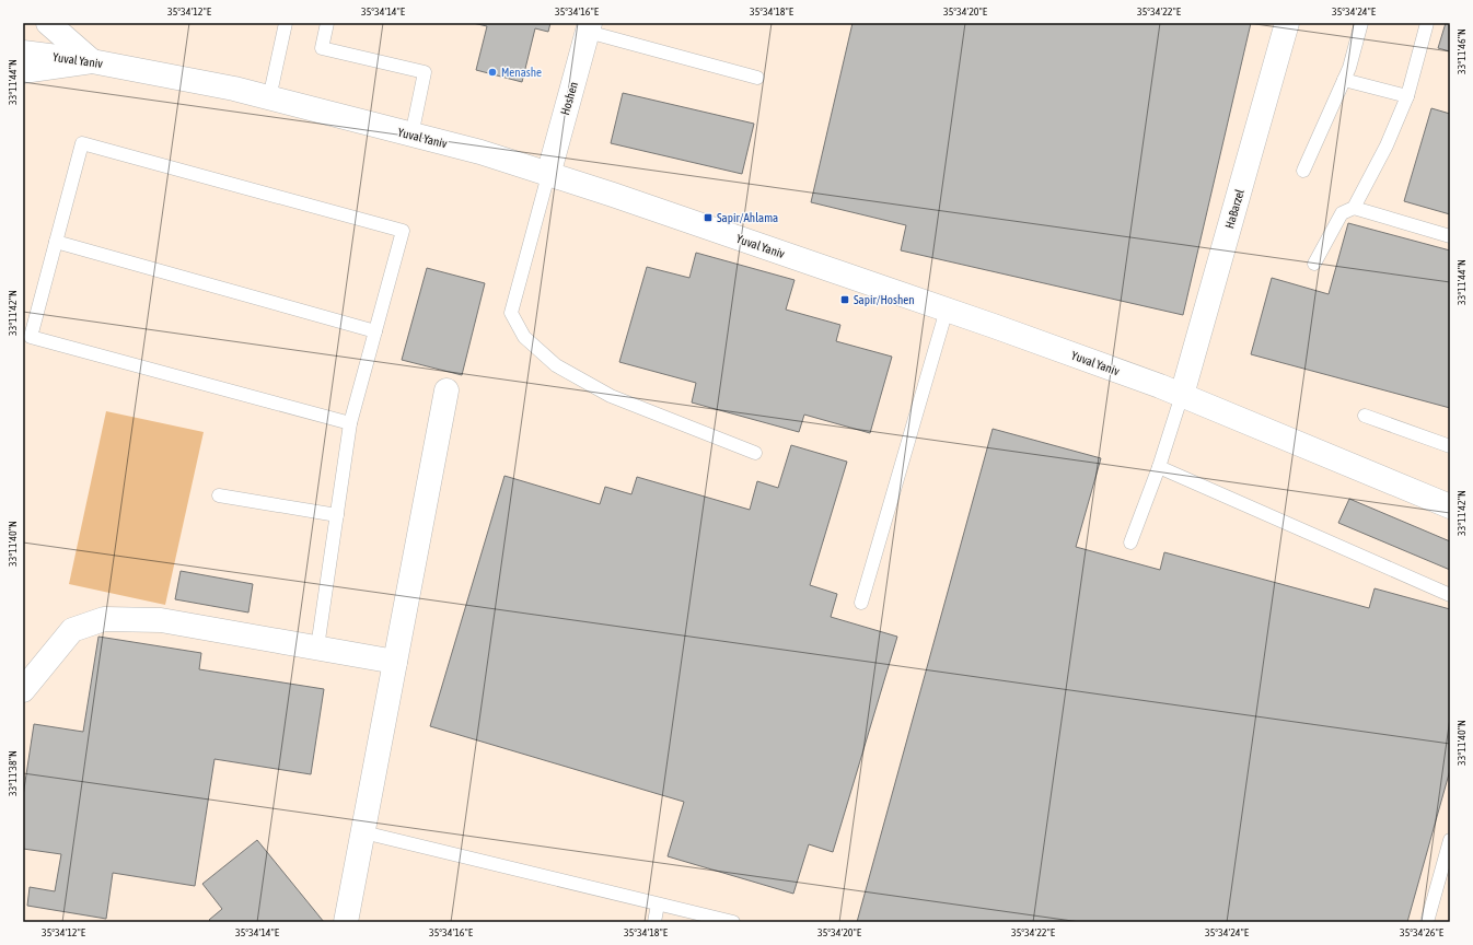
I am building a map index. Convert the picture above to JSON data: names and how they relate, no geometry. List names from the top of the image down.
{
  "streets": {
    "main road": ["Yuval Yaniv", "Hoshen", "HaBarzel"]
  },
  "crossings": [
    ["Yuval Yaniv", "Hoshen"],
    ["Yuval Yaniv", "HaBarzel"]
  ],
  "places": {
    "other": ["Menashe"],
    "transit": ["Sapir/Ahlama", "Sapir/Hoshen"]
  },
  "coordinates": [
    "35°34'12\"E",
    "35°34'14\"E",
    "35°34'16\"E",
    "35°34'18\"E",
    "35°34'20\"E",
    "35°34'22\"E",
    "35°34'24\"E",
    "33°11'46\"N",
    "33°11'44\"N",
    "33°11'42\"N",
    "33°11'40\"N",
    "33°11'38\"N",
    "35°34'26\"E"
  ]
}
